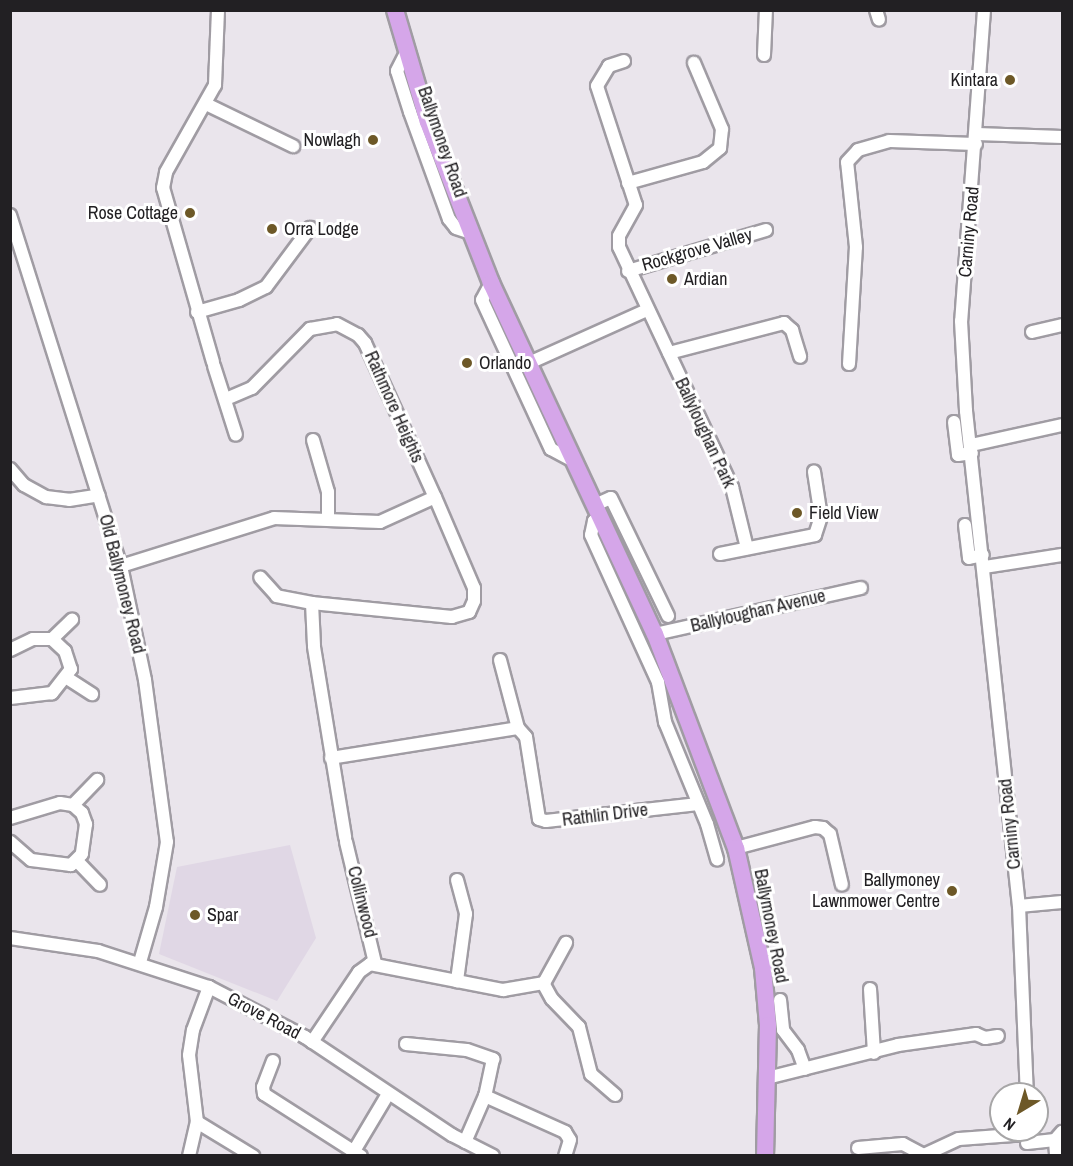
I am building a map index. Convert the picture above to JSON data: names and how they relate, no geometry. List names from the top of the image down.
{
  "streets": {
    "main road": ["Ballymoney Road"],
    "street": [
      "Carniny Road",
      "Rockgrove Valley",
      "Rathmore Heights",
      "Ballyloughan Park",
      "Old Ballymoney Road",
      "Ballyloughan Avenue",
      "Rathlin Drive",
      "Collinwood",
      "Grove Road"
    ]
  },
  "crossings": [
    ["Ballymoney Road", "Ballyloughan Avenue"],
    ["Rockgrove Valley", "Ballyloughan Park"],
    ["Old Ballymoney Road", "Grove Road"],
    ["Collinwood", "Grove Road"]
  ],
  "places": [
    "Kintara",
    "Nowlagh",
    "Rose Cottage",
    "Orra Lodge",
    "Ardian",
    "Orlando",
    "Field View",
    "Ballymoney Lawnmower Centre",
    "Spar"
  ],
  "north": "bottom left"
}
